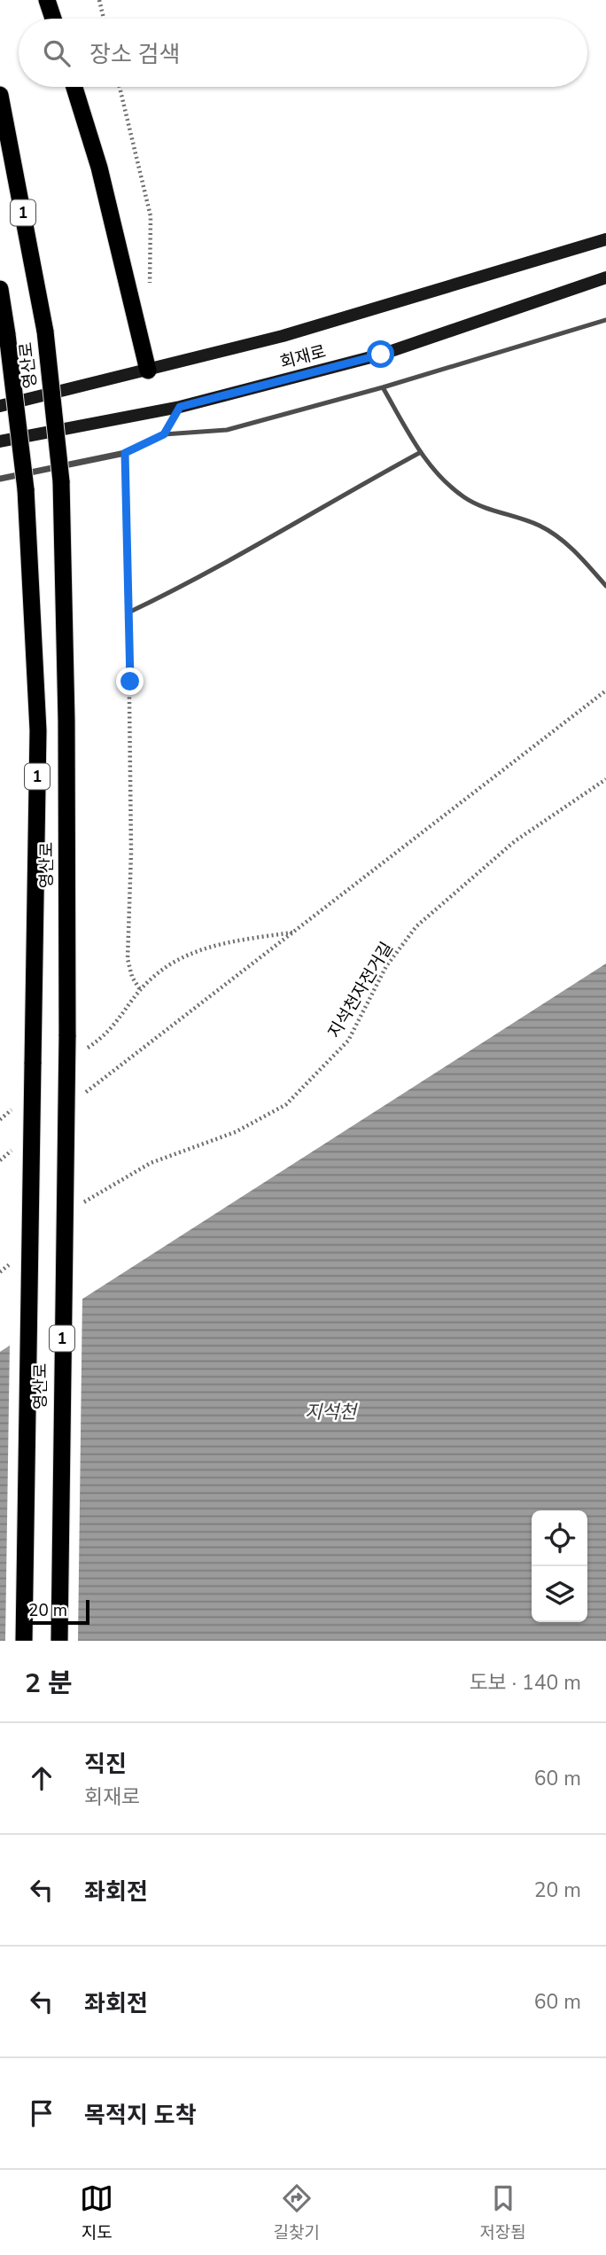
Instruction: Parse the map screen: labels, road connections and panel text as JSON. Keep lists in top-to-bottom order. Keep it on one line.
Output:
{"streets":{"highway":["1","영산로"],"main road":["회재로"],"path":["지석천자전거길"]},"water":["지석천"],"scale_bar":"20 m","page":{"search":"장소 검색","scale":"20 m","heading":["2 분","도보 · 140 m"],"list":[["직진","회재로","60 m"],["좌회전","20 m"],["좌회전","60 m"],"목적지 도착"],"nav":["지도","길찾기","저장됨"]}}
